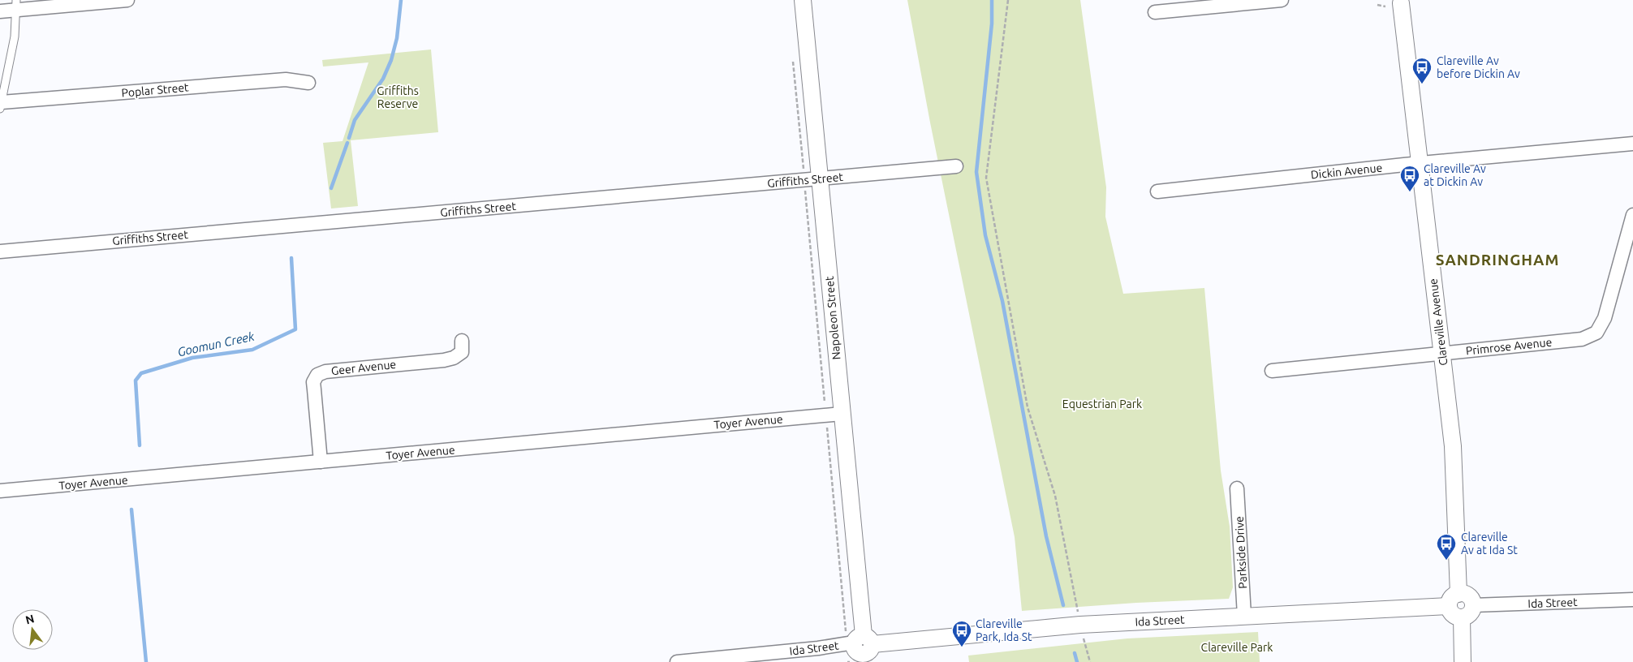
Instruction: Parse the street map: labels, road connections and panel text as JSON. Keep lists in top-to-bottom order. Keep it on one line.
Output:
{"streets":{"street":["Poplar Street","Dickin Avenue","Griffiths Street","Napoleon Street","Clareville Avenue","Primrose Avenue","Geer Avenue","Toyer Avenue","Parkside Drive","Ida Street"]},"crossings":[["Dickin Avenue","Clareville Avenue"],["Griffiths Street","Napoleon Street"],["Napoleon Street","Toyer Avenue"],["Napoleon Street","Ida Street"],["Clareville Avenue","Primrose Avenue"],["Clareville Avenue","Ida Street"],["Geer Avenue","Toyer Avenue"],["Parkside Drive","Ida Street"]],"districts":["SANDRINGHAM"],"water":["Goomun Creek"],"parks":["Griffiths Reserve","Equestrian Park","Clareville Park"],"places":{"bus stop":["Clareville Av before Dickin Av","Clareville Av at Dickin Av","Clareville Av at Ida St","Clareville Park, Ida St"]},"north":"top"}
